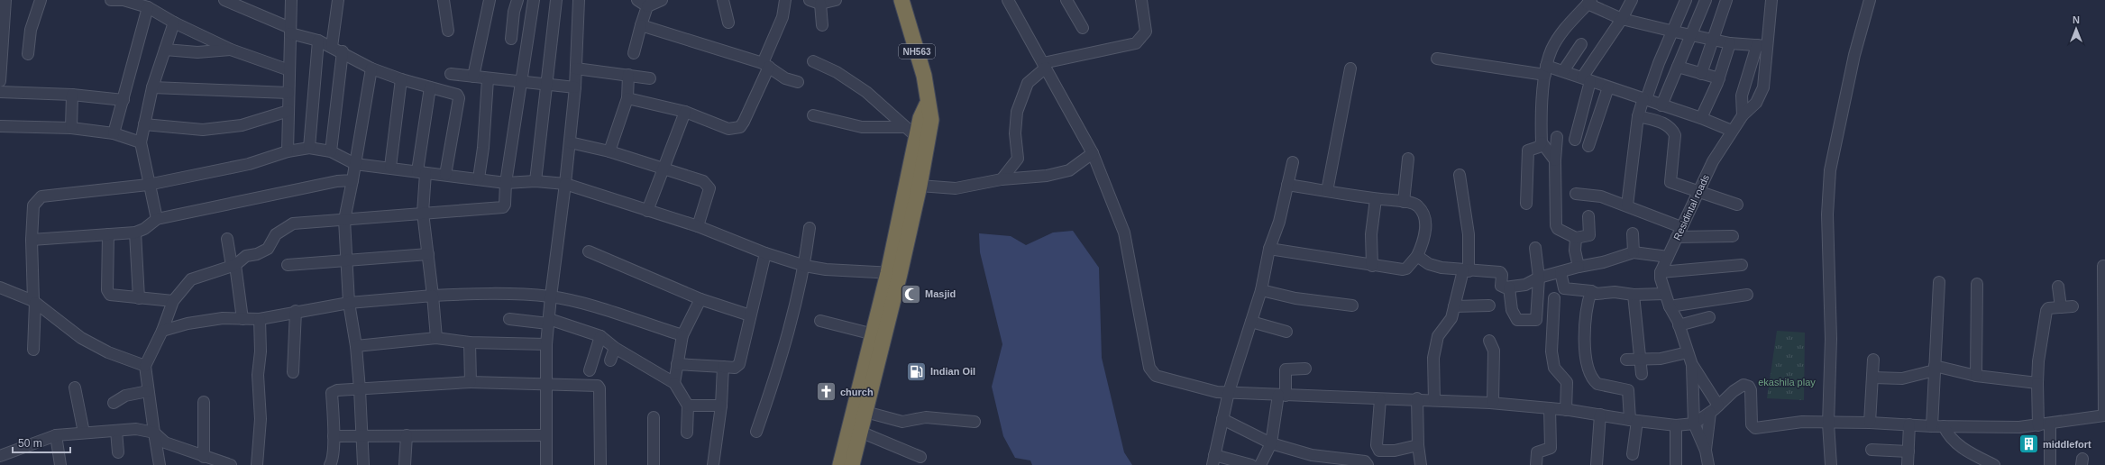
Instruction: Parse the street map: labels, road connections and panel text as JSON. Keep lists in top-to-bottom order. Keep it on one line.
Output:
{"streets":{"highway":["NH563"],"street":["Residintal roads"]},"parks":["ekashila play"],"places":{"mosque":["Masjid"],"fuel station":["Indian Oil"],"church":["church"],"building":["middlefort"]},"scale_bar":"50 m","north":"top"}
